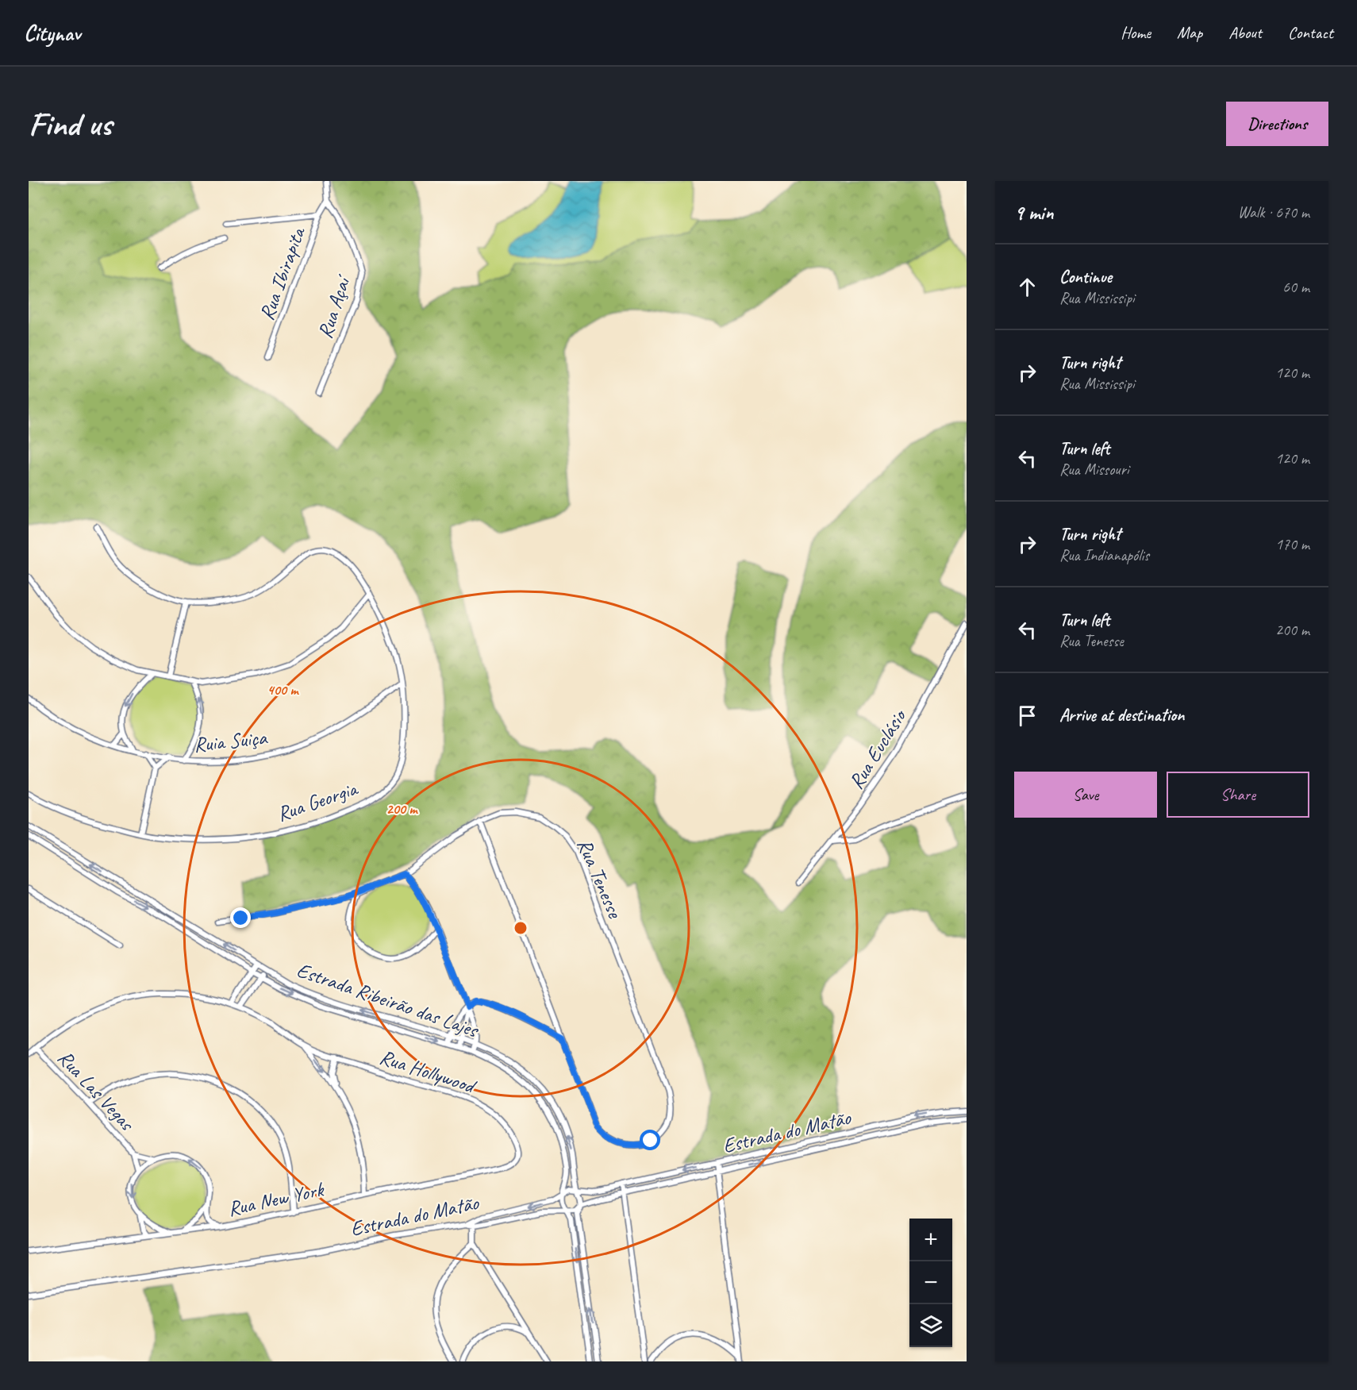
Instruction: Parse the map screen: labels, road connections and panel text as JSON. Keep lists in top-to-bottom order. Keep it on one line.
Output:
{"streets":{"street":["Rua Ibirapita","Rua Açaí","Ruia Suiça","Rua Euclásio","Rua Georgia","Rua Tenesse","Estrada Ribeirão das Lajes","Rua Hollywood","Rua Las Vegas","Estrada do Matão","Rua New York"]},"crossings":[["Rua Ibirapita","Rua Açaí"],["Ruia Suiça","Rua Georgia"],["Estrada Ribeirão das Lajes","Estrada do Matão"],["Rua Hollywood","Rua Las Vegas"],["Rua Hollywood","Rua New York"],["Rua Las Vegas","Rua New York"]],"page":{"header":"Citynav","nav":["Home","Map","About","Contact"],"buttons":["Directions",["Save","Share"]],"title":"Find us","heading":["9 min","Walk · 670 m"],"list":[["Continue","Rua Mississipi","60 m"],["Turn right","Rua Mississipi","120 m"],["Turn left","Rua Missouri","120 m"],["Turn right","Rua Indianapólis","170 m"],["Turn left","Rua Tenesse","200 m"],"Arrive at destination"],"map_buttons":["+","−"]},"rings":["400 m","200 m"]}
